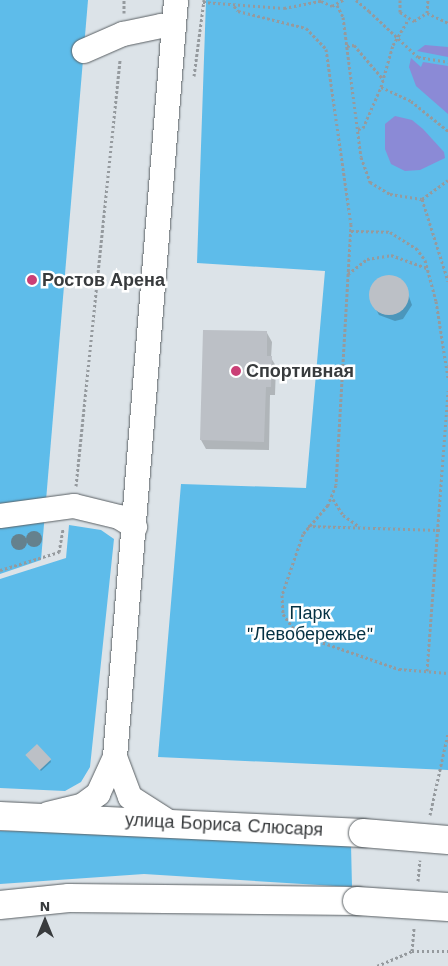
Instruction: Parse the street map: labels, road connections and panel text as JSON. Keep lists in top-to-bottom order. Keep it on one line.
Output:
{"streets":{"main road":["улица Бориса Слюсаря"]},"parks":["Парк \"Левобережье\""],"places":["Ростов Арена","Спортивная"],"north":"top"}
